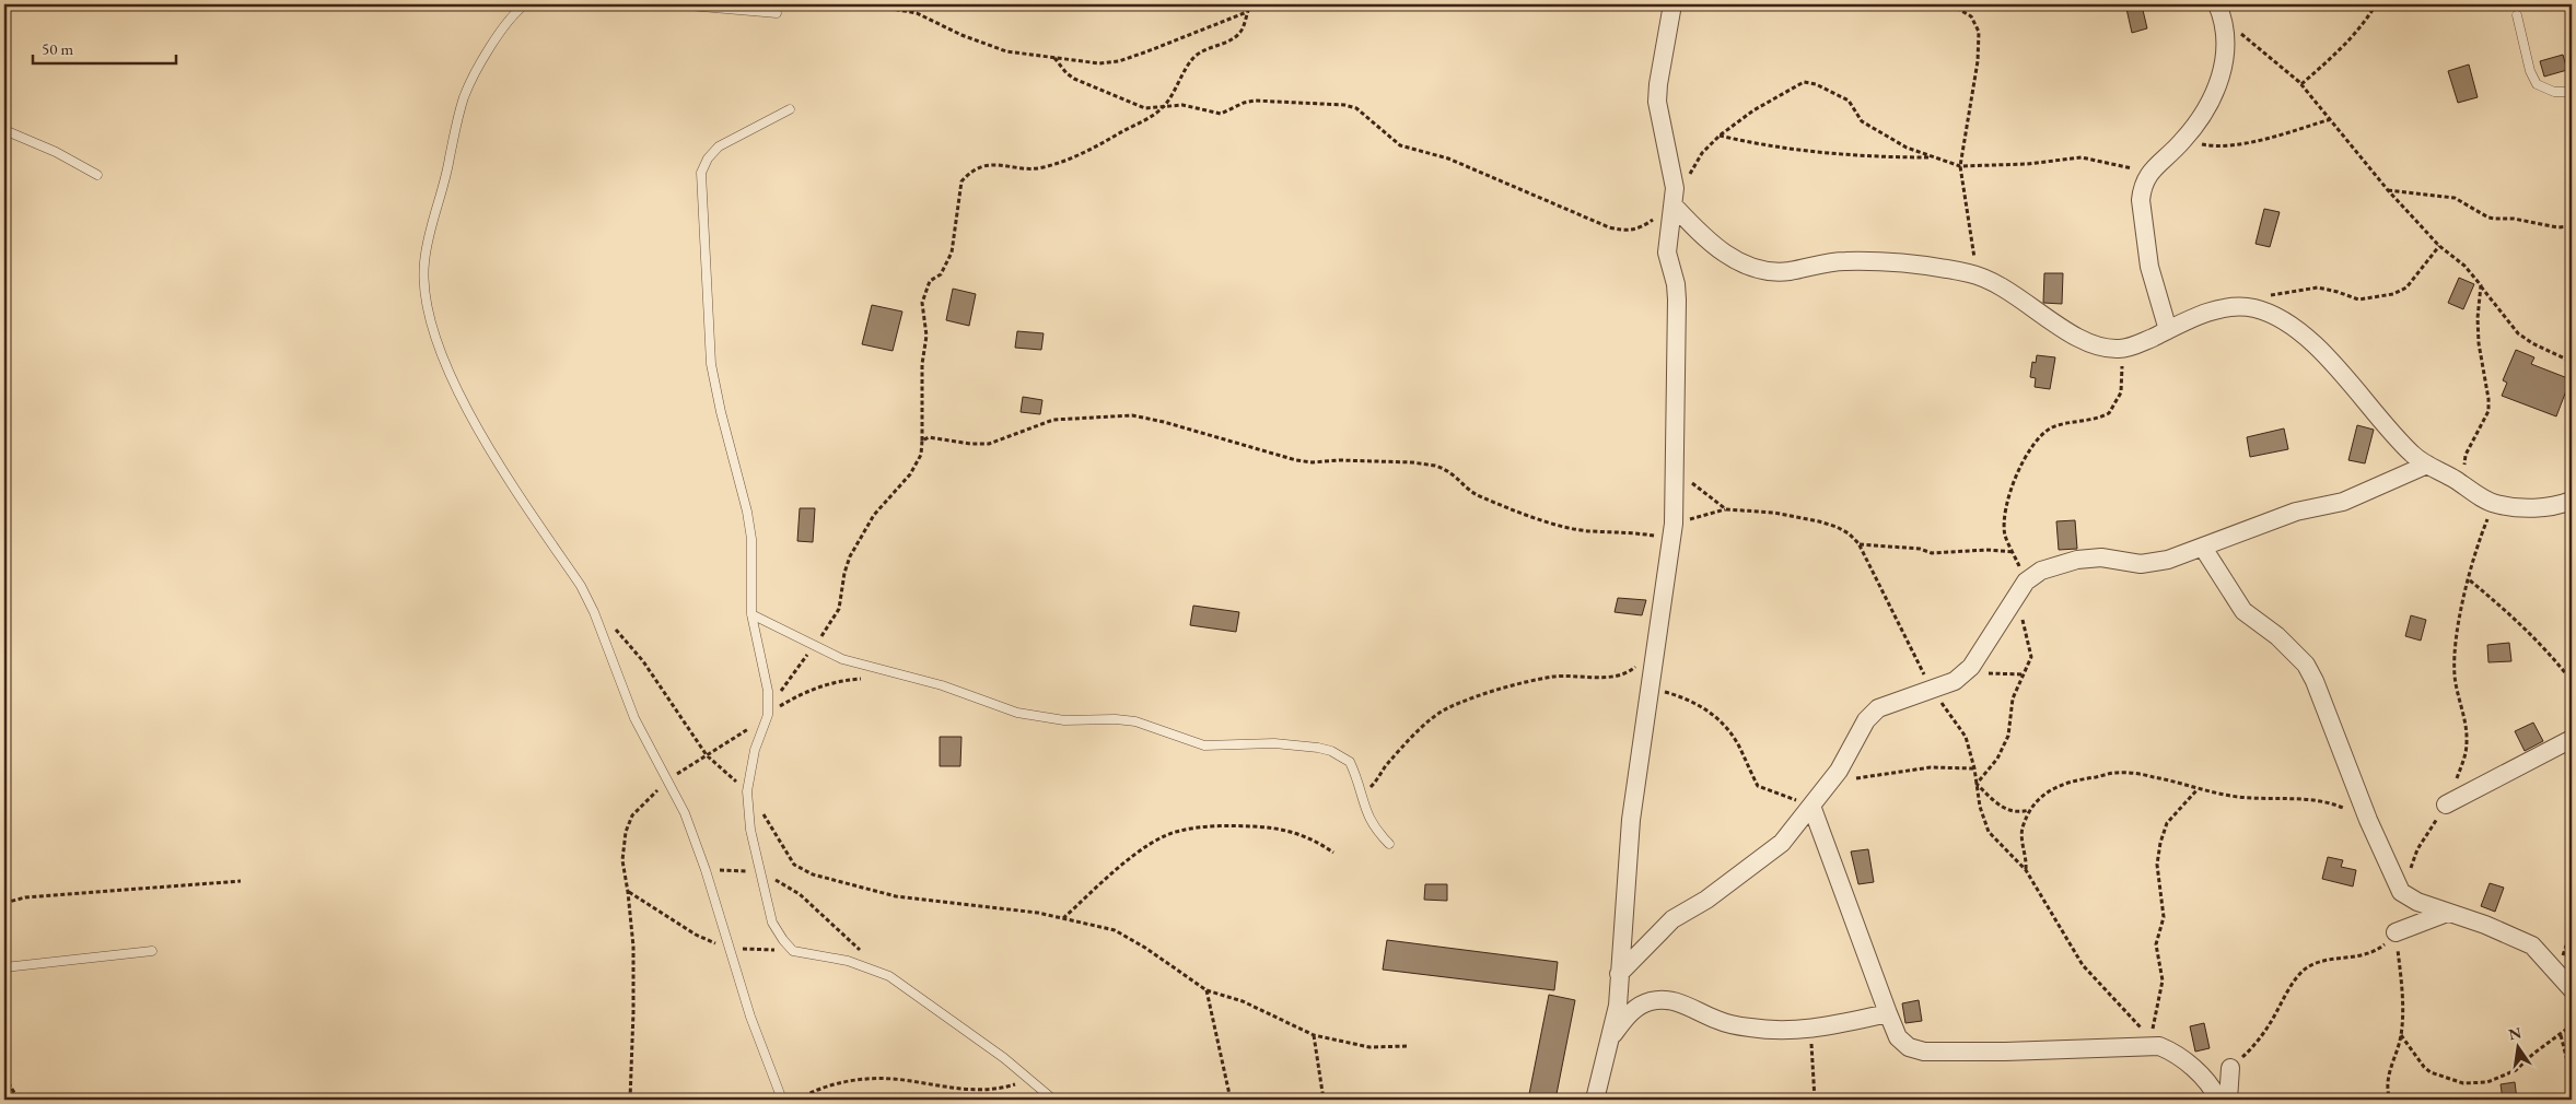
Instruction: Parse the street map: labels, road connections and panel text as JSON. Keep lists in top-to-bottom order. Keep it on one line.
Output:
{"scale_bar":"50 m","north":"top"}
